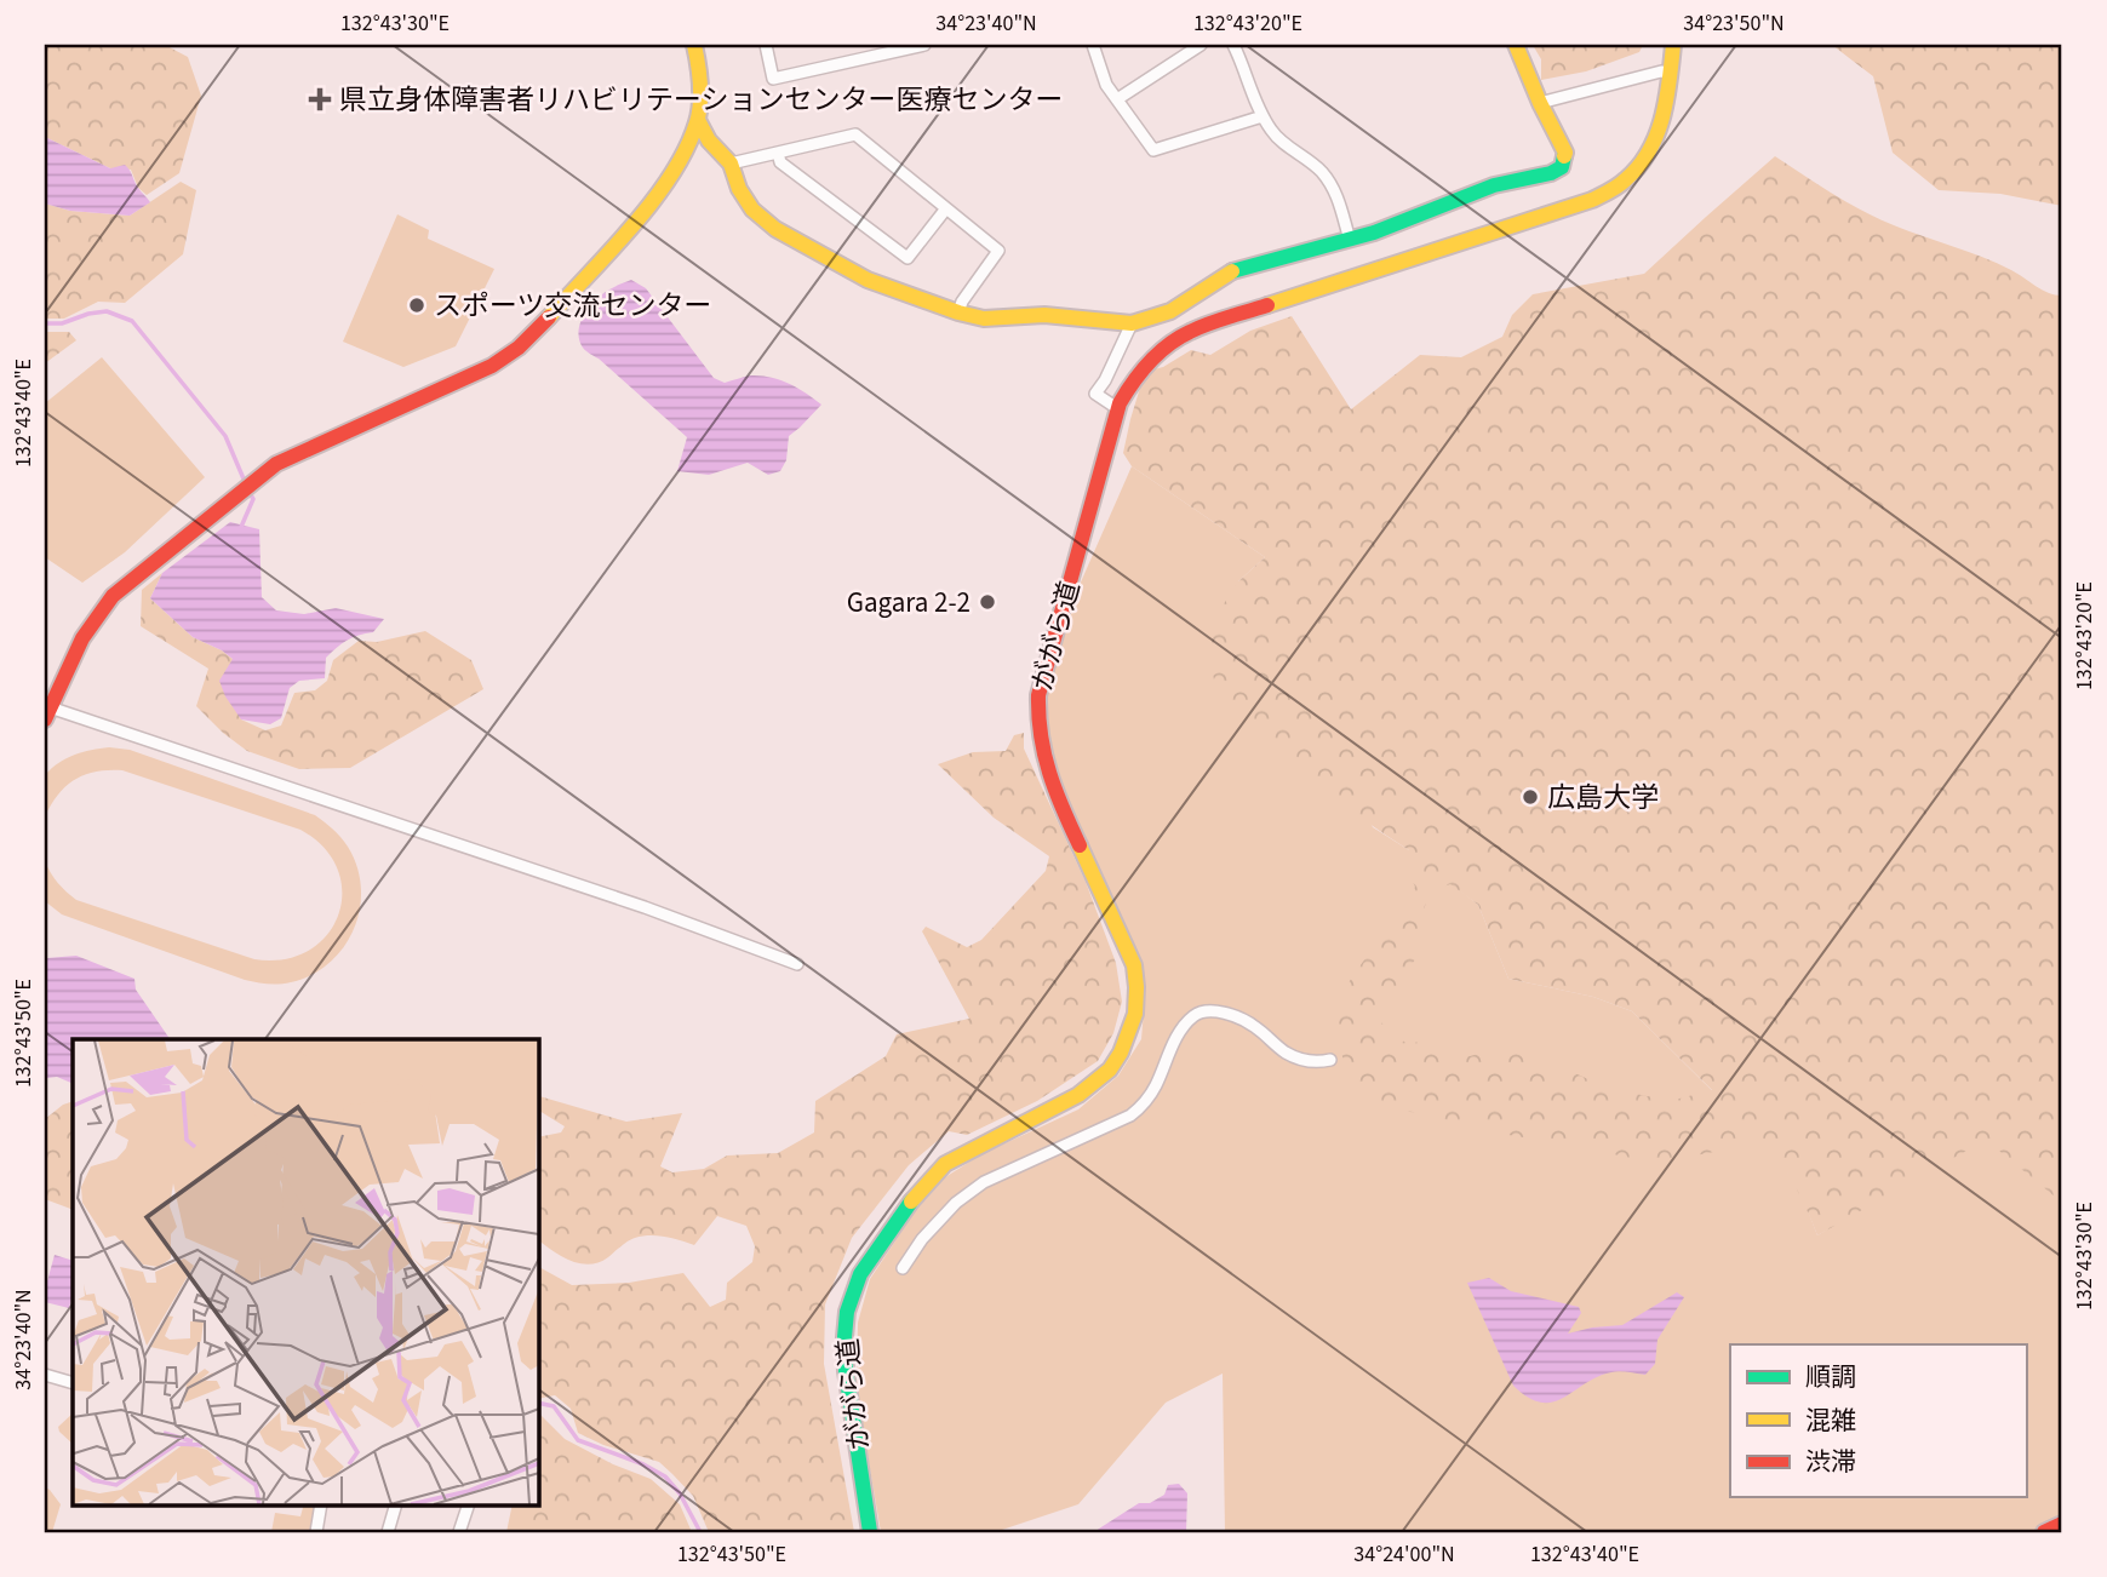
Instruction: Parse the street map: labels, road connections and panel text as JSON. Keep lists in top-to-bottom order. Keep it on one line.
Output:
{"streets":{"street":["ががら道"]},"places":{"health":["県立身体障害者リハビリテーションセンター医療センター"],"other":["スポーツ交流センター","Gagara 2-2","広島大学"]},"legend":["順調","混雑","渋滞"],"coordinates":["132°43'30\"E","34°23'40\"N","132°43'20\"E","34°23'50\"N","132°43'40\"E","132°43'50\"E","34°24'00\"N"]}
